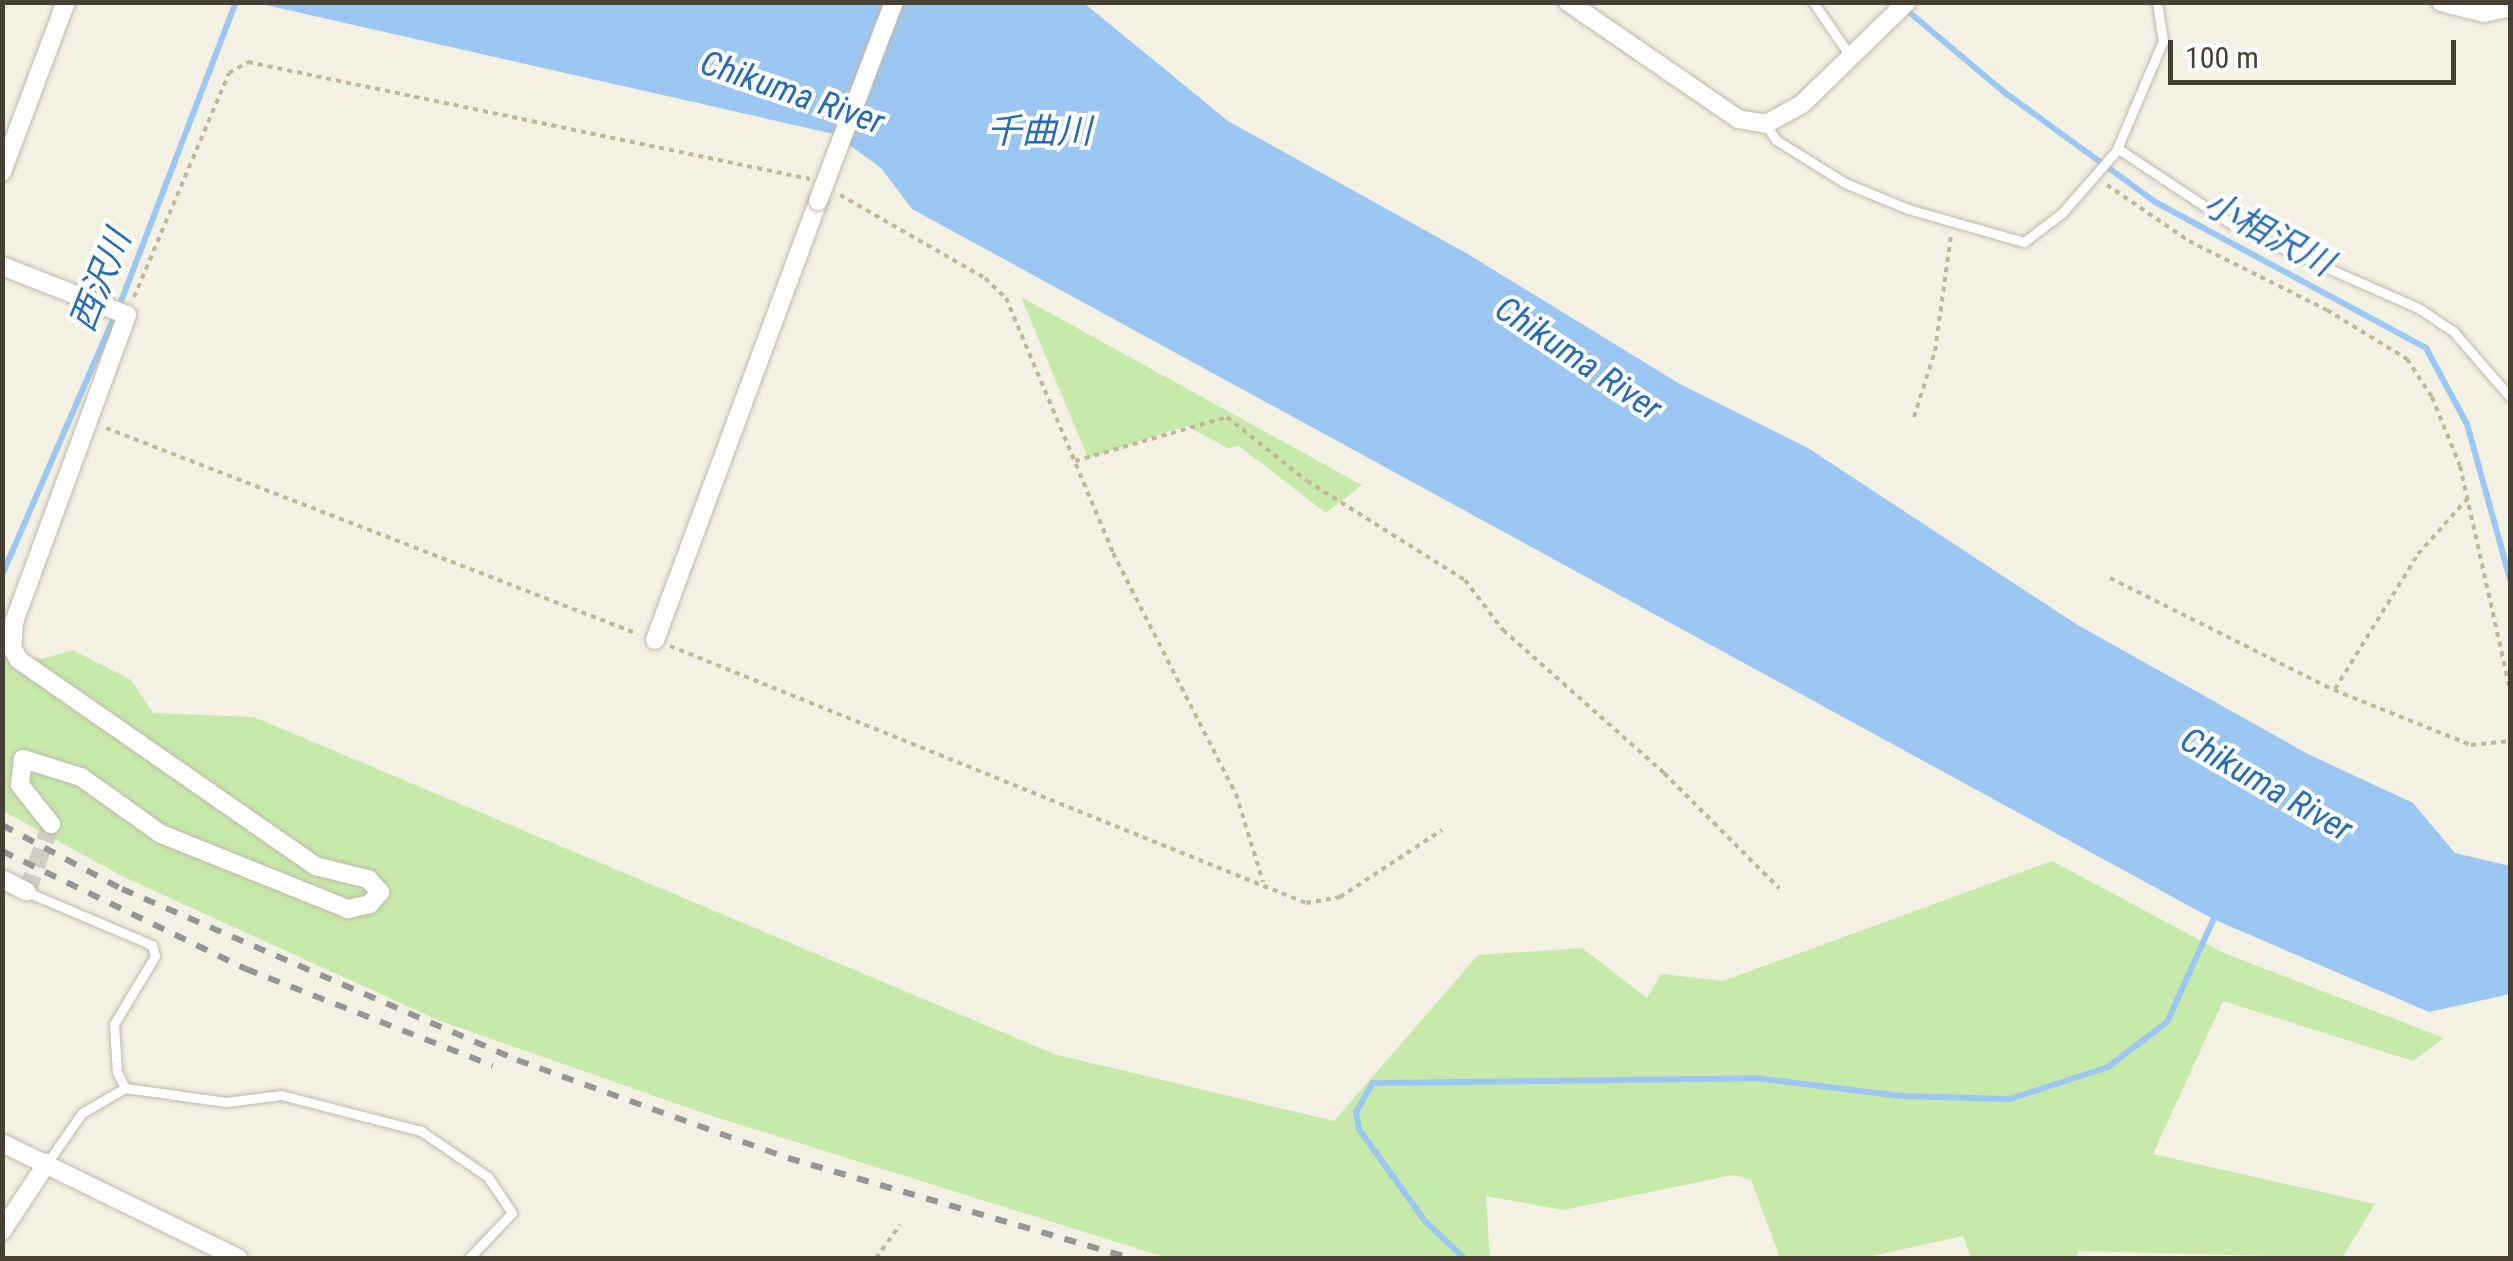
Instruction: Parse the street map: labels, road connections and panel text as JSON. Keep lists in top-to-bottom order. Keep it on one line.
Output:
{"water":["Chikuma River","千曲川","小相沢川","西沢川"],"scale_bar":"100 m"}
